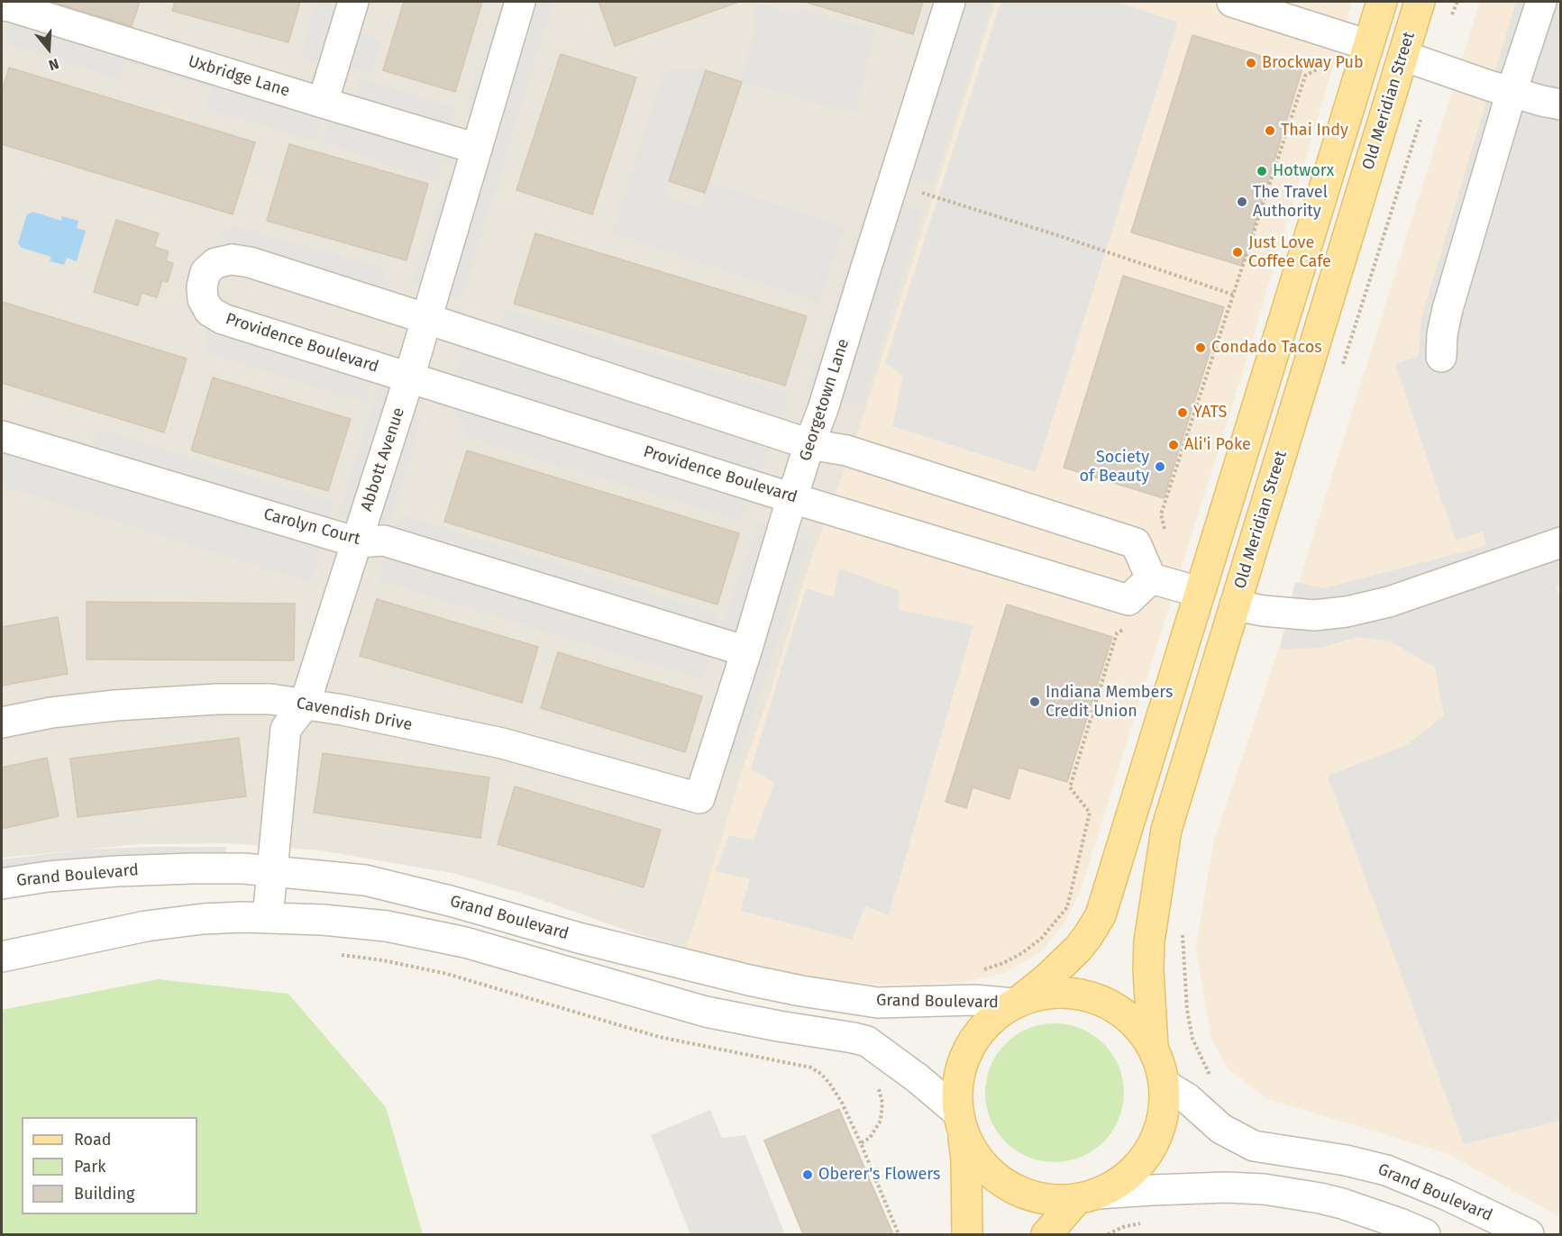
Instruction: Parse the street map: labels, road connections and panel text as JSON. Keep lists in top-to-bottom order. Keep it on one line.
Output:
{"streets":{"main road":["Old Meridian Street"],"street":["Uxbridge Lane","Providence Boulevard","Georgetown Lane","Abbott Avenue","Carolyn Court","Cavendish Drive","Grand Boulevard"]},"crossings":[["Uxbridge Lane","Abbott Avenue"],["Providence Boulevard","Georgetown Lane"],["Providence Boulevard","Abbott Avenue"],["Georgetown Lane","Carolyn Court"],["Georgetown Lane","Cavendish Drive"],["Abbott Avenue","Carolyn Court"],["Abbott Avenue","Cavendish Drive"],["Abbott Avenue","Grand Boulevard"]],"places":["Brockway Pub","Thai Indy","Hotworx","The Travel Authority","Just Love Coffee Cafe","Condado Tacos","YATS","Ali'i Poke","Society of Beauty","Indiana Members Credit Union","Oberer's Flowers"],"legend":["Road","Park","Building"],"north":"bottom"}
